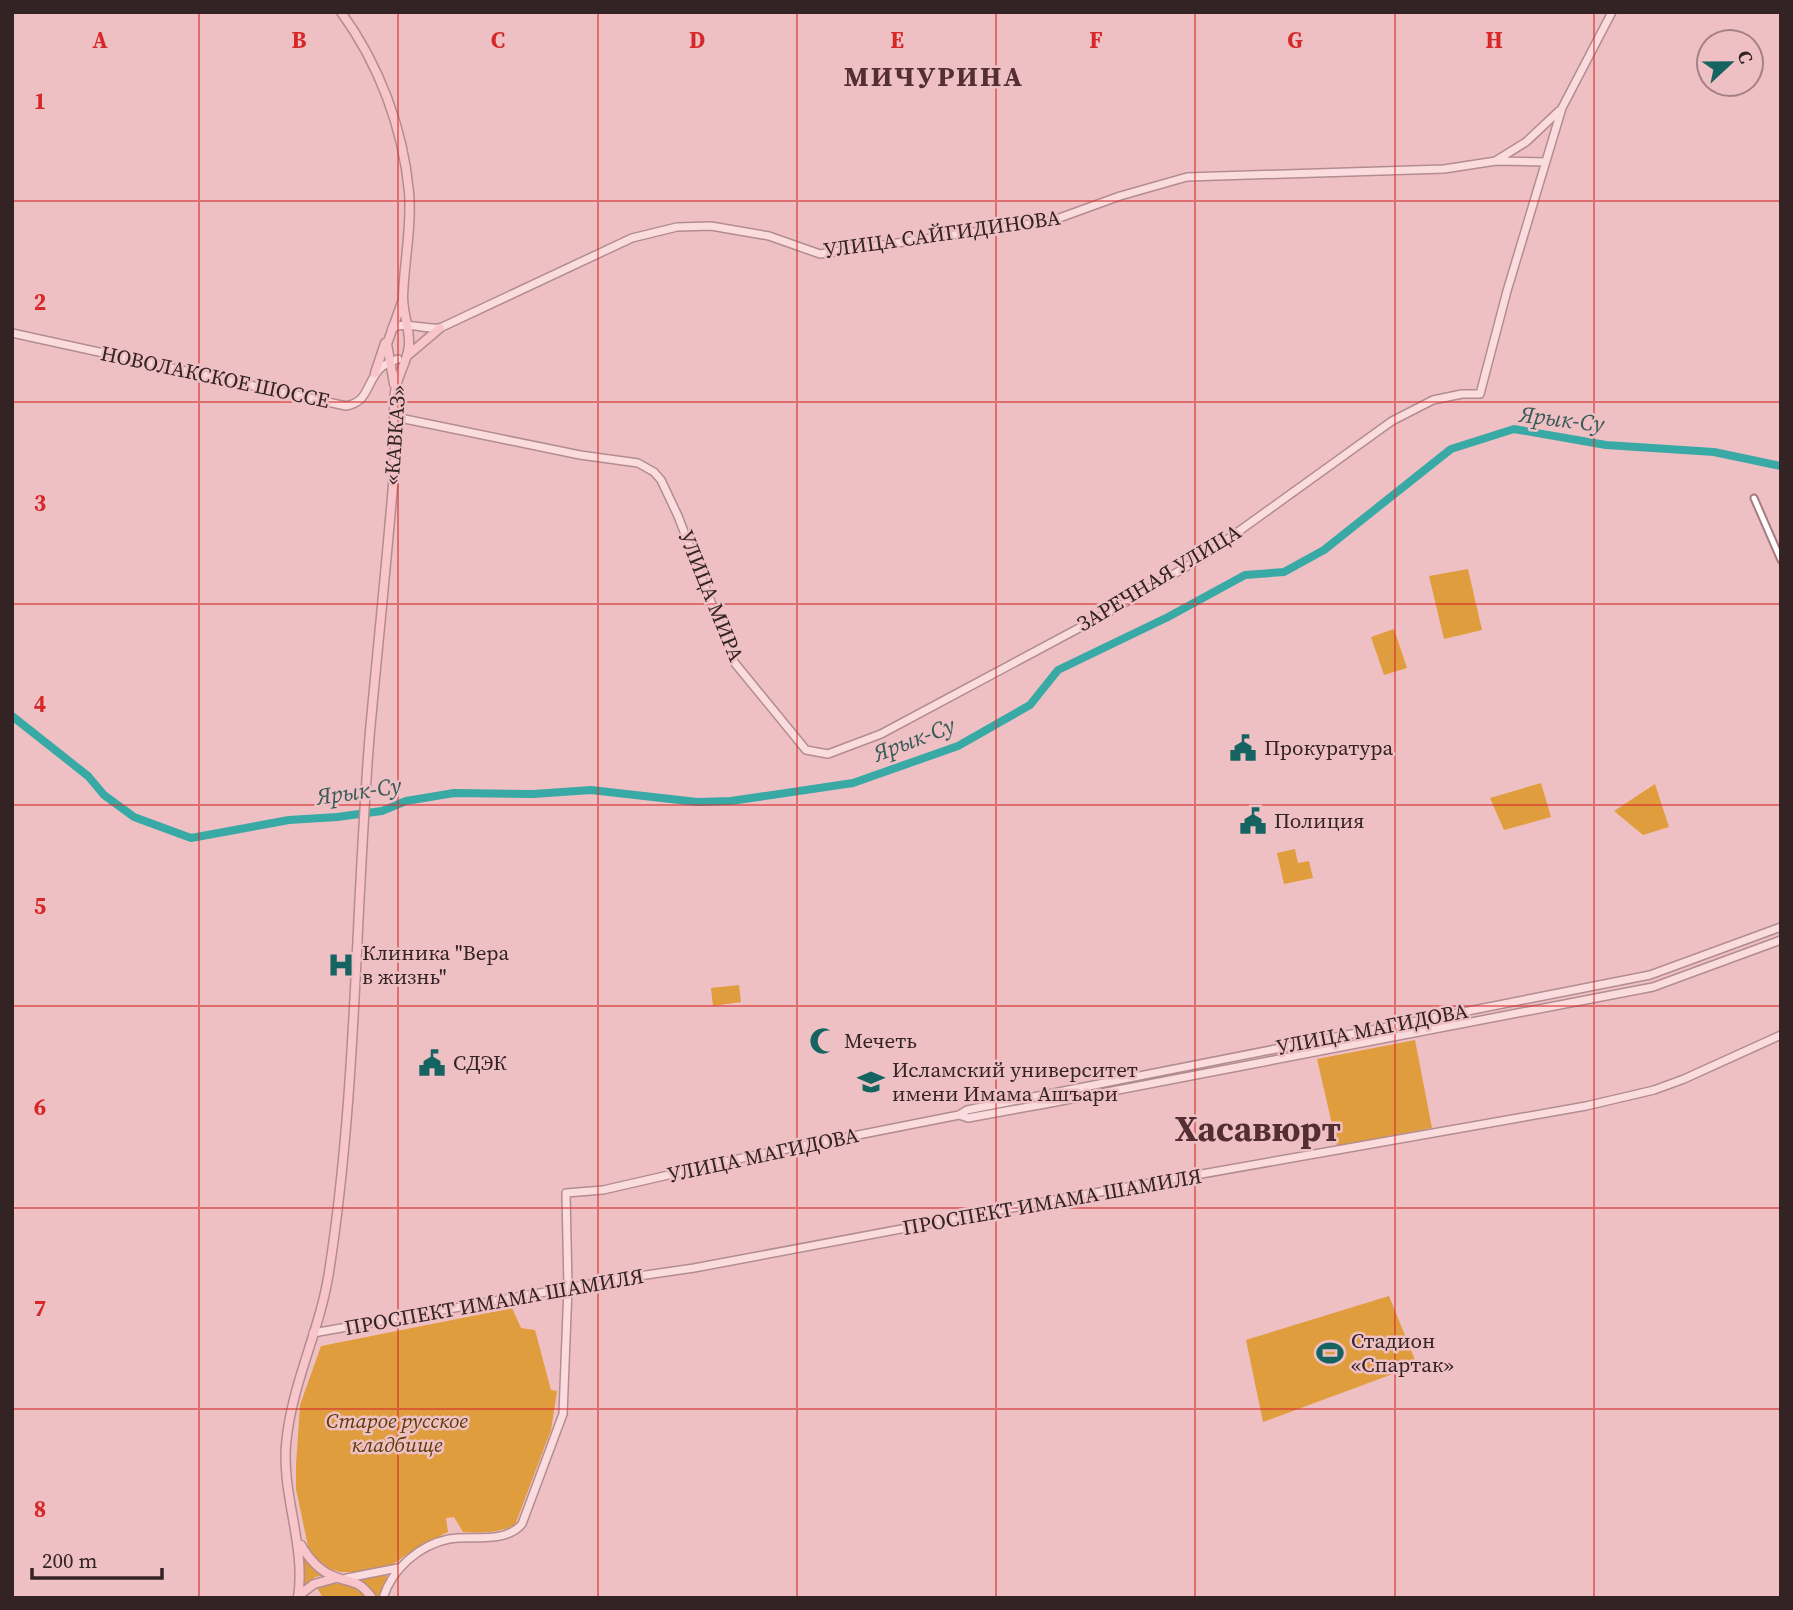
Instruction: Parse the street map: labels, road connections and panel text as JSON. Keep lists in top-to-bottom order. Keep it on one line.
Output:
{"streets":{"highway":["«КАВКАЗ»"],"main road":["УЛИЦА САЙГИДИНОВА","НОВОЛАКСКОЕ ШОССЕ","ЗАРЕЧНАЯ УЛИЦА","УЛИЦА МИРА","УЛИЦА МАГИДОВА","ПРОСПЕКТ ИМАМА ШАМИЛЯ"]},"crossings":[["УЛИЦА САЙГИДИНОВА","ЗАРЕЧНАЯ УЛИЦА"],["НОВОЛАКСКОЕ ШОССЕ","«КАВКАЗ»"],["«КАВКАЗ»","УЛИЦА МИРА"],["«КАВКАЗ»","ПРОСПЕКТ ИМАМА ШАМИЛЯ"],["ЗАРЕЧНАЯ УЛИЦА","УЛИЦА МИРА"],["УЛИЦА МАГИДОВА","ПРОСПЕКТ ИМАМА ШАМИЛЯ"]],"districts":["МИЧУРИНА","Хасавюрт"],"water":["Ярык-Су"],"parks":["Старое русское кладбище"],"places":{"public building":["Прокуратура","Полиция","СДЭК"],"hospital":["Клиника \"Вера в жизнь\""],"mosque":["Мечеть"],"school or university":["Исламский университет имени Имама Ашъари"],"sports":["Стадион «Спартак»"]},"scale_bar":"200 m","north":"right","grid":{"columns":["A","B","C","D","E","F","G","H"],"rows":["1","2","3","4","5","6","7","8"]}}
